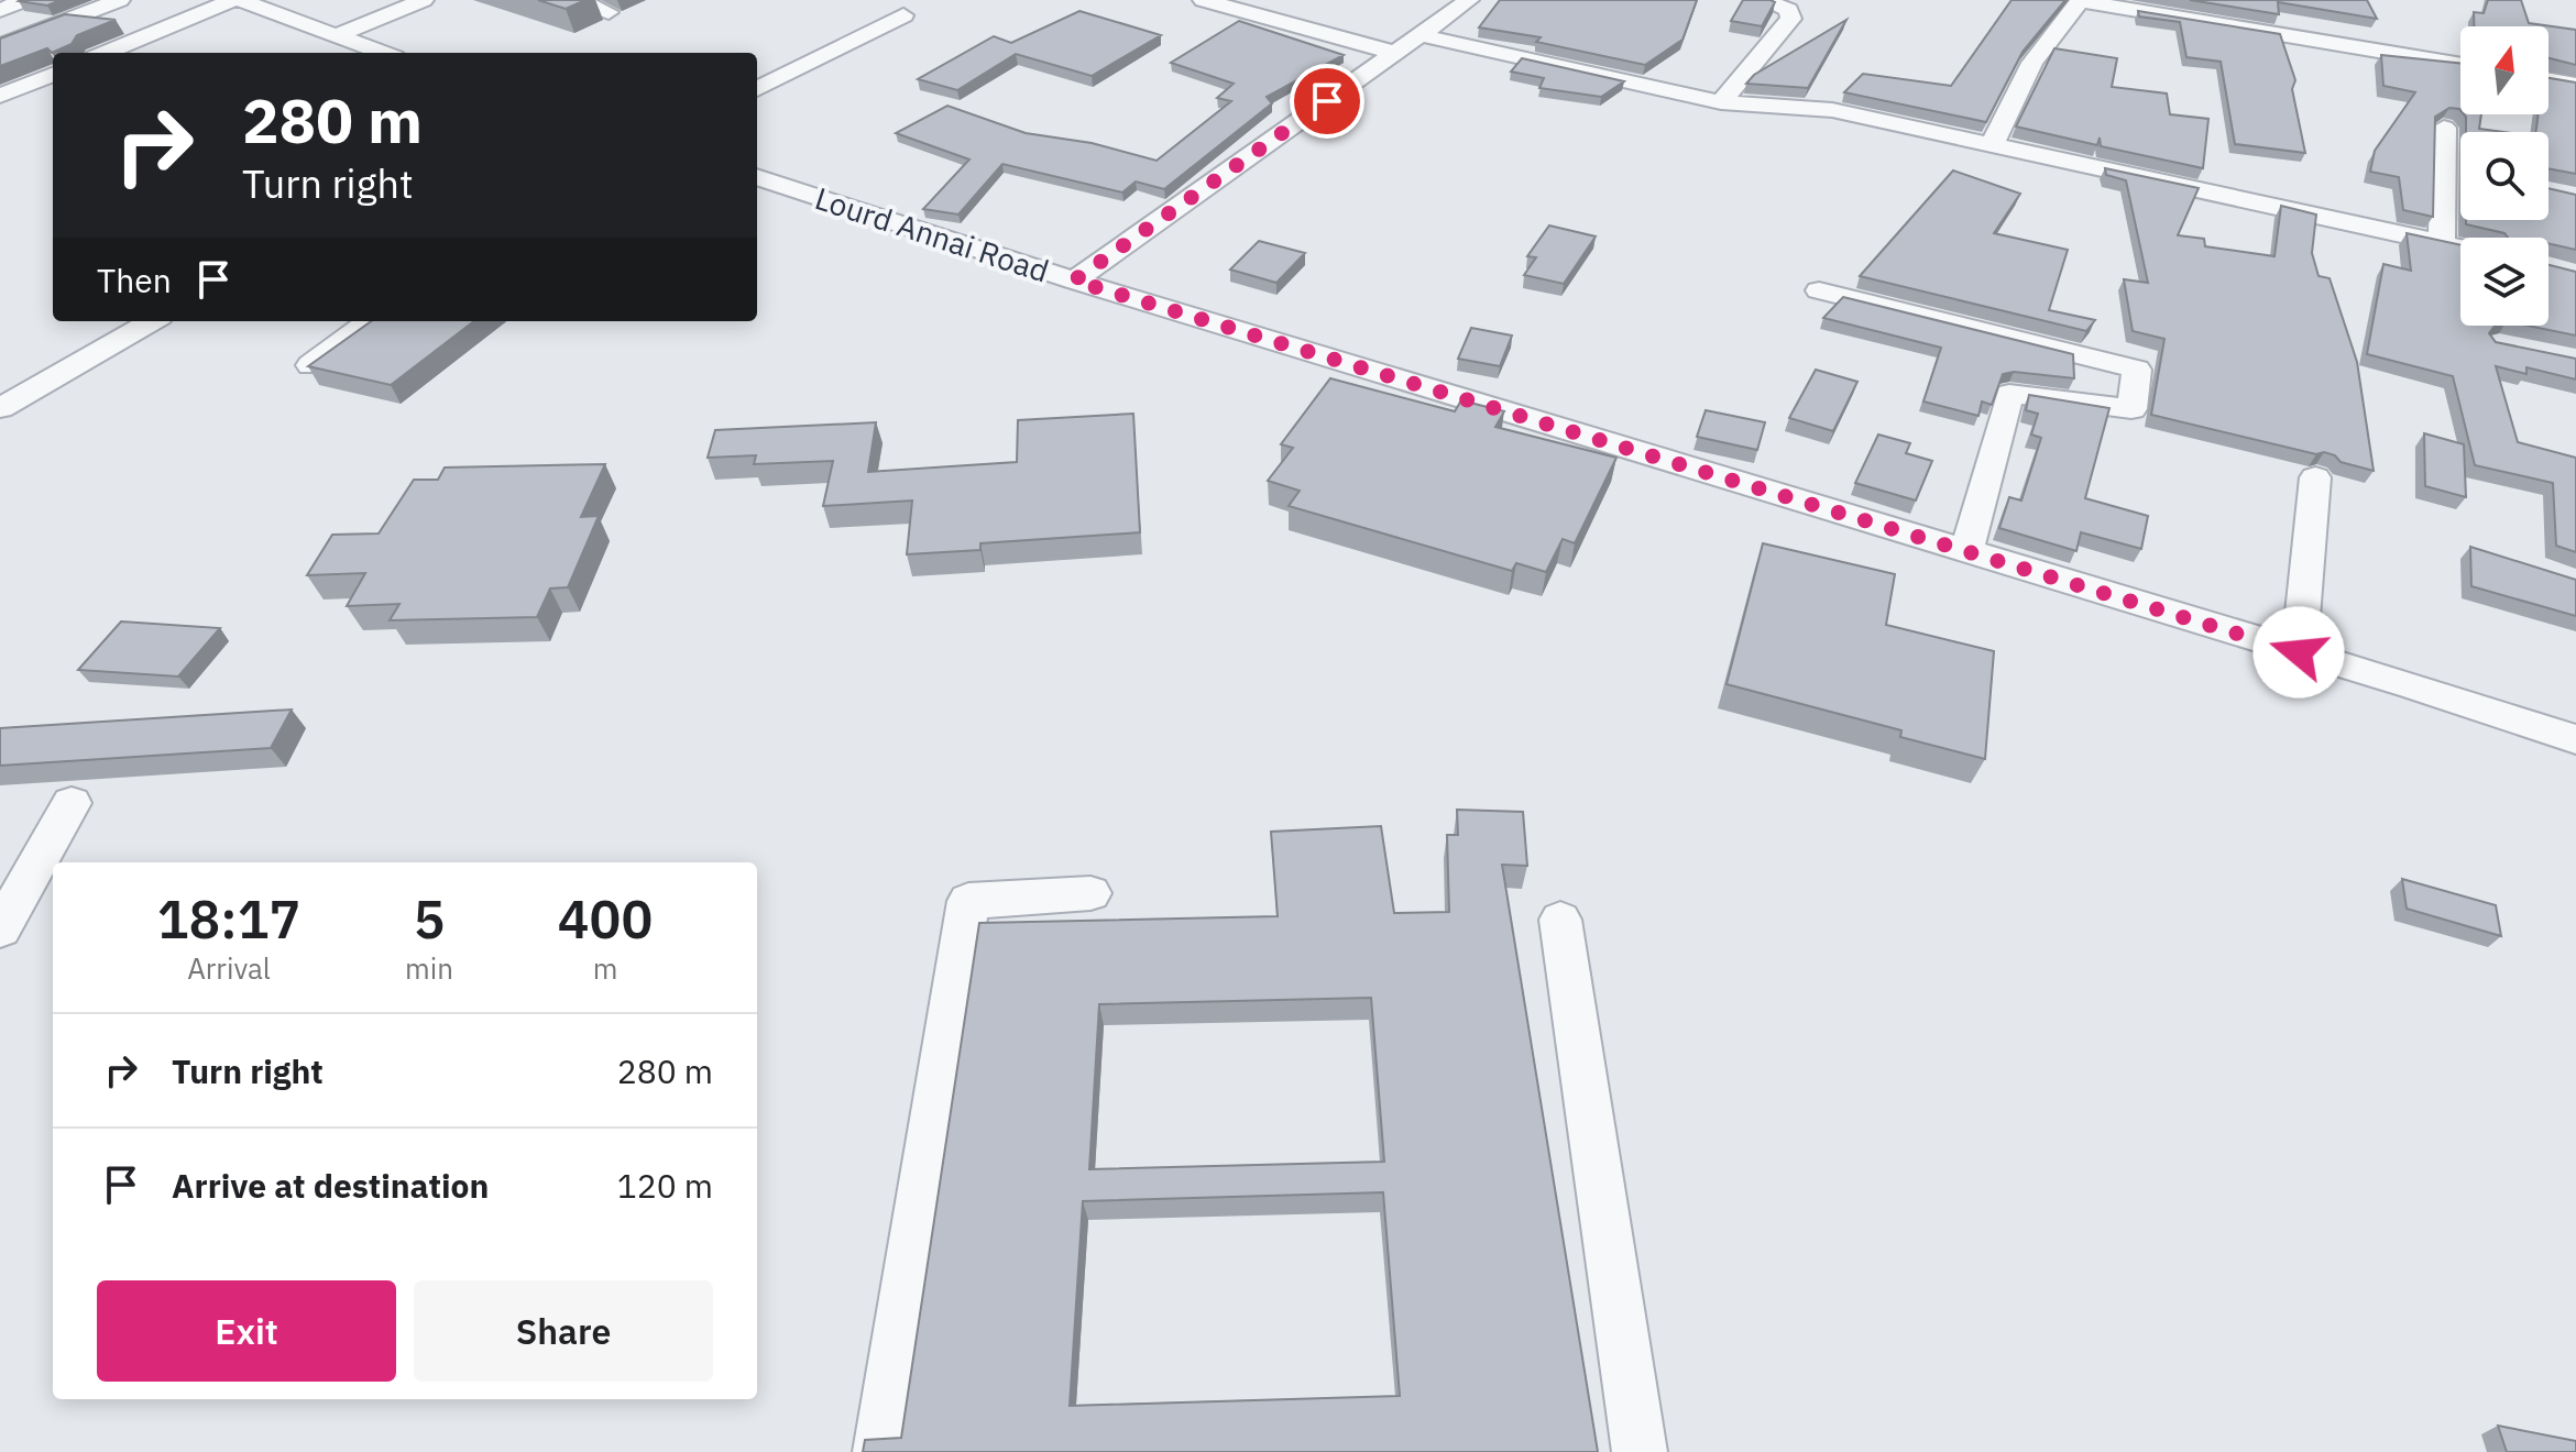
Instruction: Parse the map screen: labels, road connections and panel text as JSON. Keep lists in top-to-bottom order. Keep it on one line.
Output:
{"streets":{"street":["Lourd Annai Road"]},"north":"top","page":{"turn":["280 m","Turn right"],"then":"Then","eta":["18:17","Arrival","5","min","400","m"],"list":[{"name":"Turn right","value":"280 m"},{"name":"Arrive at destination","value":"120 m"}],"buttons":["Exit","Share"]}}
